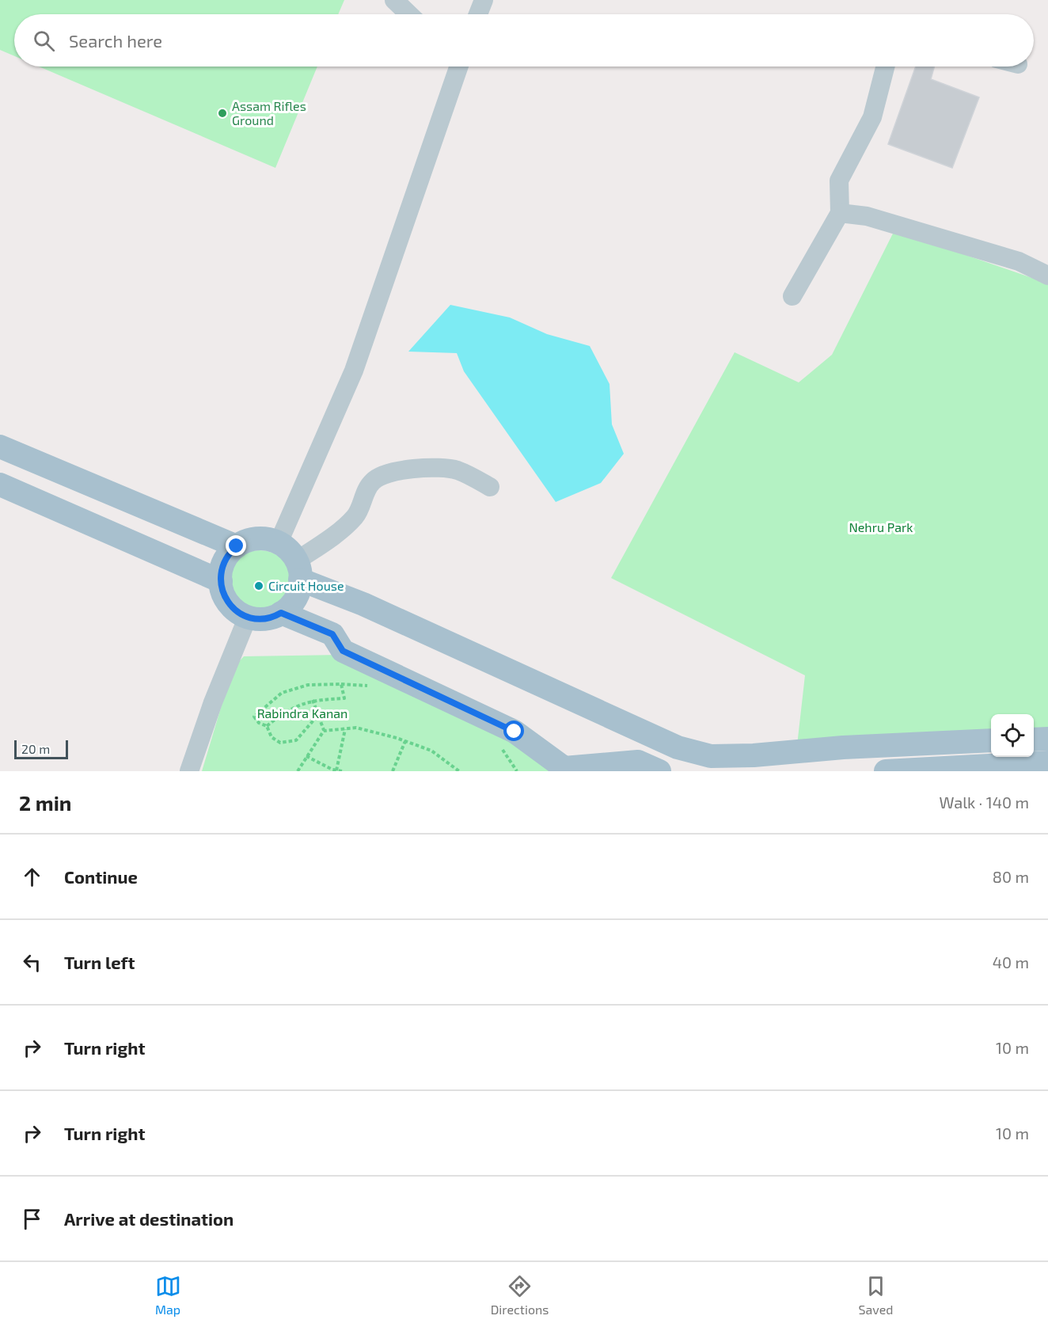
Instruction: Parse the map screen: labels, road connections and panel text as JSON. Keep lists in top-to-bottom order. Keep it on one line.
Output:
{"parks":["Nehru Park","Rabindra Kanan"],"places":["Assam Rifles Ground","Circuit House"],"scale_bar":"20 m","page":{"search":"Search here","scale":"20 m","heading":["2 min","Walk · 140 m"],"list":[["Continue","80 m"],["Turn left","40 m"],["Turn right","10 m"],["Turn right","10 m"],"Arrive at destination"],"nav":["Map","Directions","Saved"]}}
